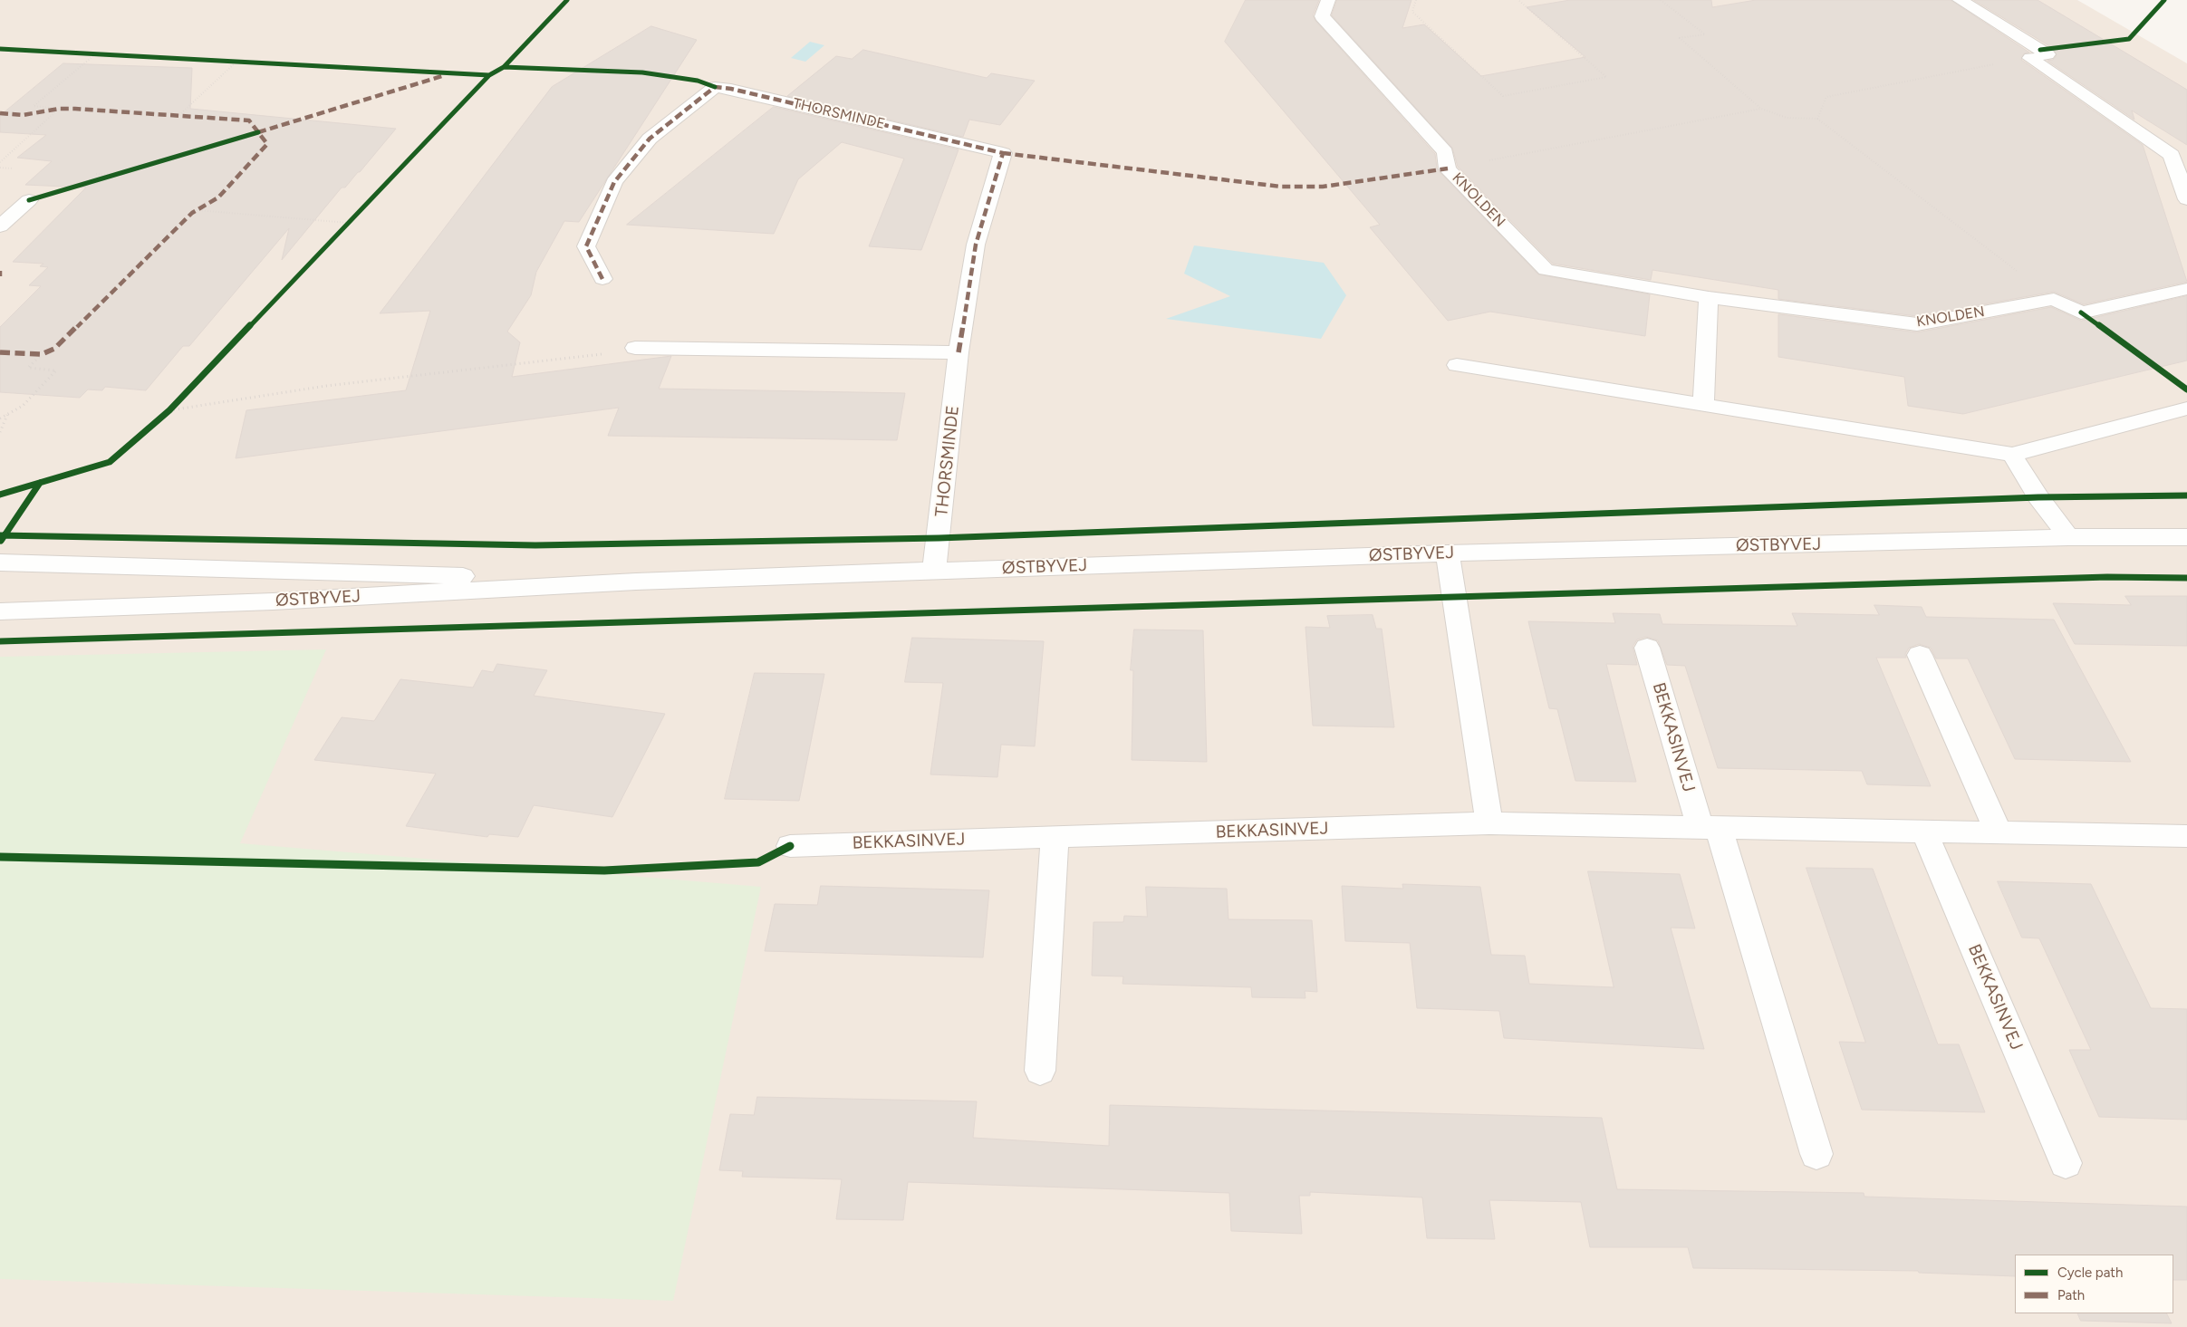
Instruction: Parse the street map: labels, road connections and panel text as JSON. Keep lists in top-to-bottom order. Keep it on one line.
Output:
{"streets":{"street":["THORSMINDE","KNOLDEN","ØSTBYVEJ","BEKKASINVEJ"]},"crossings":[["THORSMINDE","ØSTBYVEJ"]],"legend":["Cycle path","Path"]}
